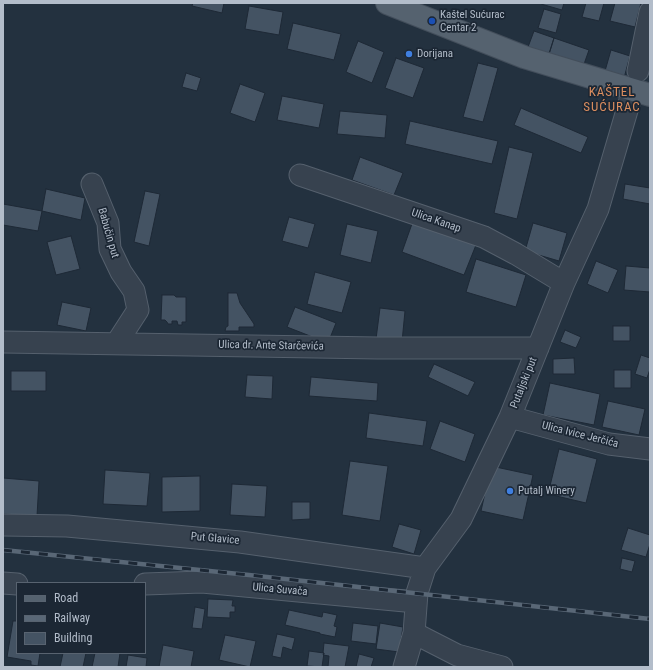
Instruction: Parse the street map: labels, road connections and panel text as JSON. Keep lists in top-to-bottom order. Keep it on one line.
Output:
{"streets":{"street":["Ulica Kanap","Babučin put","Ulica dr. Ante Starčevića","Putaljski put","Ulica Ivice Jerčića","Put Glavice","Ulica Suvača"]},"crossings":[["Ulica Kanap","Putaljski put"],["Babučin put","Ulica dr. Ante Starčevića"],["Ulica dr. Ante Starčevića","Putaljski put"],["Putaljski put","Ulica Ivice Jerčića"],["Putaljski put","Put Glavice"],["Putaljski put","Ulica Suvača"]],"districts":["KAŠTEL SUĆURAC"],"places":["Kaštel Sućurac Centar 2","Dorijana","Putalj Winery"],"legend":["Road","Railway","Building"]}
